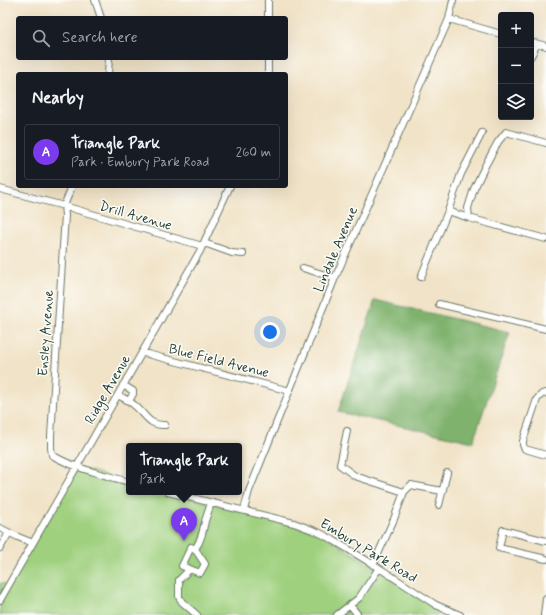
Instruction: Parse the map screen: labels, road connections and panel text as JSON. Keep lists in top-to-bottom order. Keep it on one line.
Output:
{"streets":{"street":["Drill Avenue","Lindale Avenue","Ensley Avenue","Blue Field Avenue","Ridge Avenue","Embury Park Road"]},"crossings":[["Drill Avenue","Ensley Avenue"],["Drill Avenue","Ridge Avenue"],["Lindale Avenue","Blue Field Avenue"],["Lindale Avenue","Embury Park Road"],["Ensley Avenue","Ridge Avenue"],["Blue Field Avenue","Ridge Avenue"]],"page":{"map_buttons":["+","−"],"search":"Search here","heading":"Nearby","list":[{"mark":"A","name":"Triangle Park","note":"Park · Embury Park Road","value":"260 m"}],"popup":["Triangle Park","Park"],"pins":"A"}}
